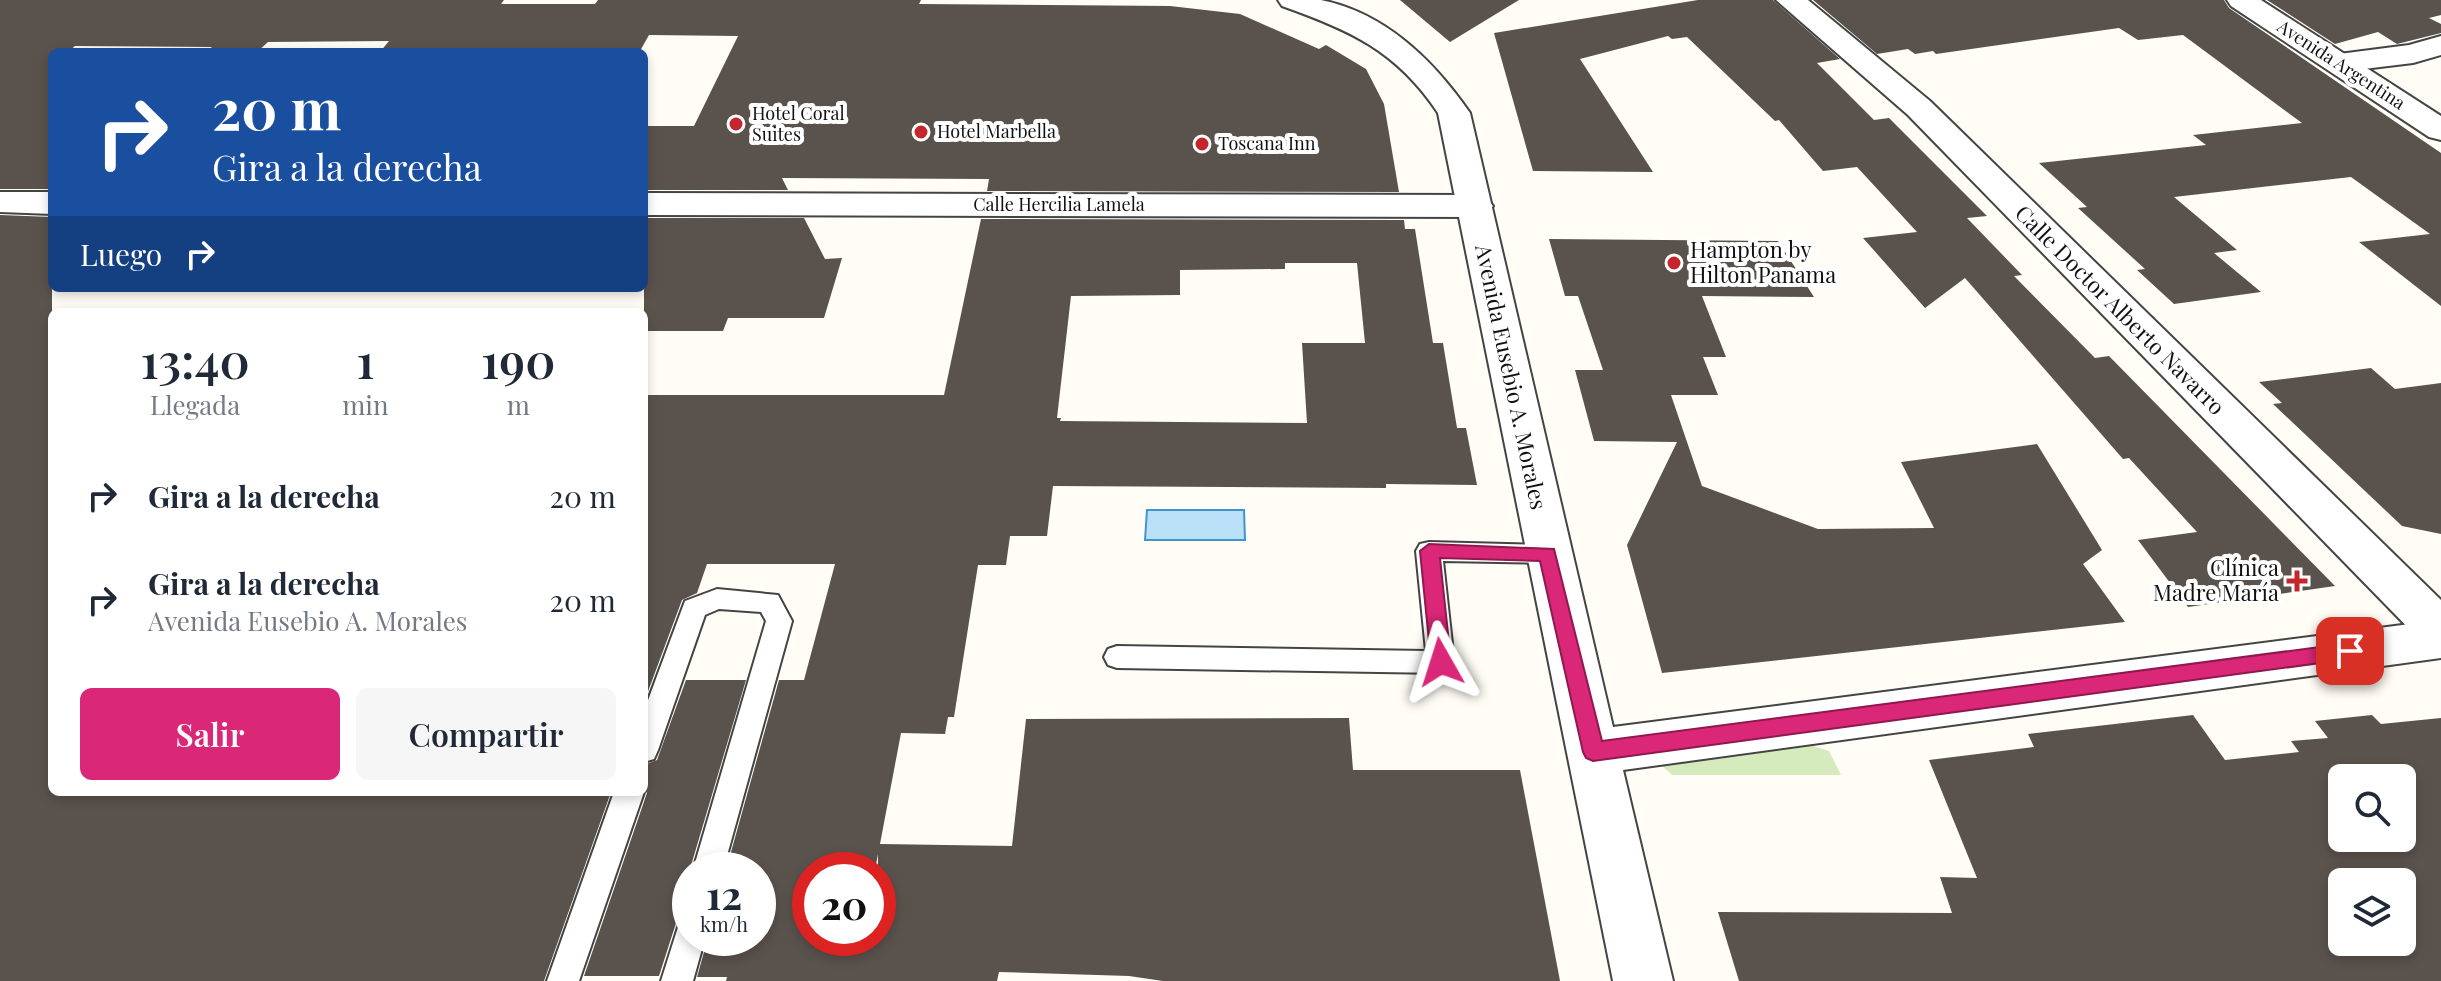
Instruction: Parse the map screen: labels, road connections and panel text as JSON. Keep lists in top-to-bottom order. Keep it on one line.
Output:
{"streets":{"street":["Avenida Argentina","Calle Hercilia Lamela","Calle Doctor Alberto Navarro","Avenida Eusebio A. Morales"]},"crossings":[["Calle Hercilia Lamela","Avenida Eusebio A. Morales"]],"places":{"other":["Hotel Coral Suites","Hotel Marbella","Toscana Inn","Hampton by Hilton Panama"],"health":["Clínica Madre María"]},"page":{"turn":["20 m","Gira a la derecha"],"then":"Luego","eta":["13:40","Llegada","1","min","190","m"],"list":[{"name":"Gira a la derecha","value":"20 m"},{"name":"Gira a la derecha","note":"Avenida Eusebio A. Morales","value":"20 m"}],"buttons":["Salir","Compartir"],"speed":"12 km/h","limit":"20"}}
